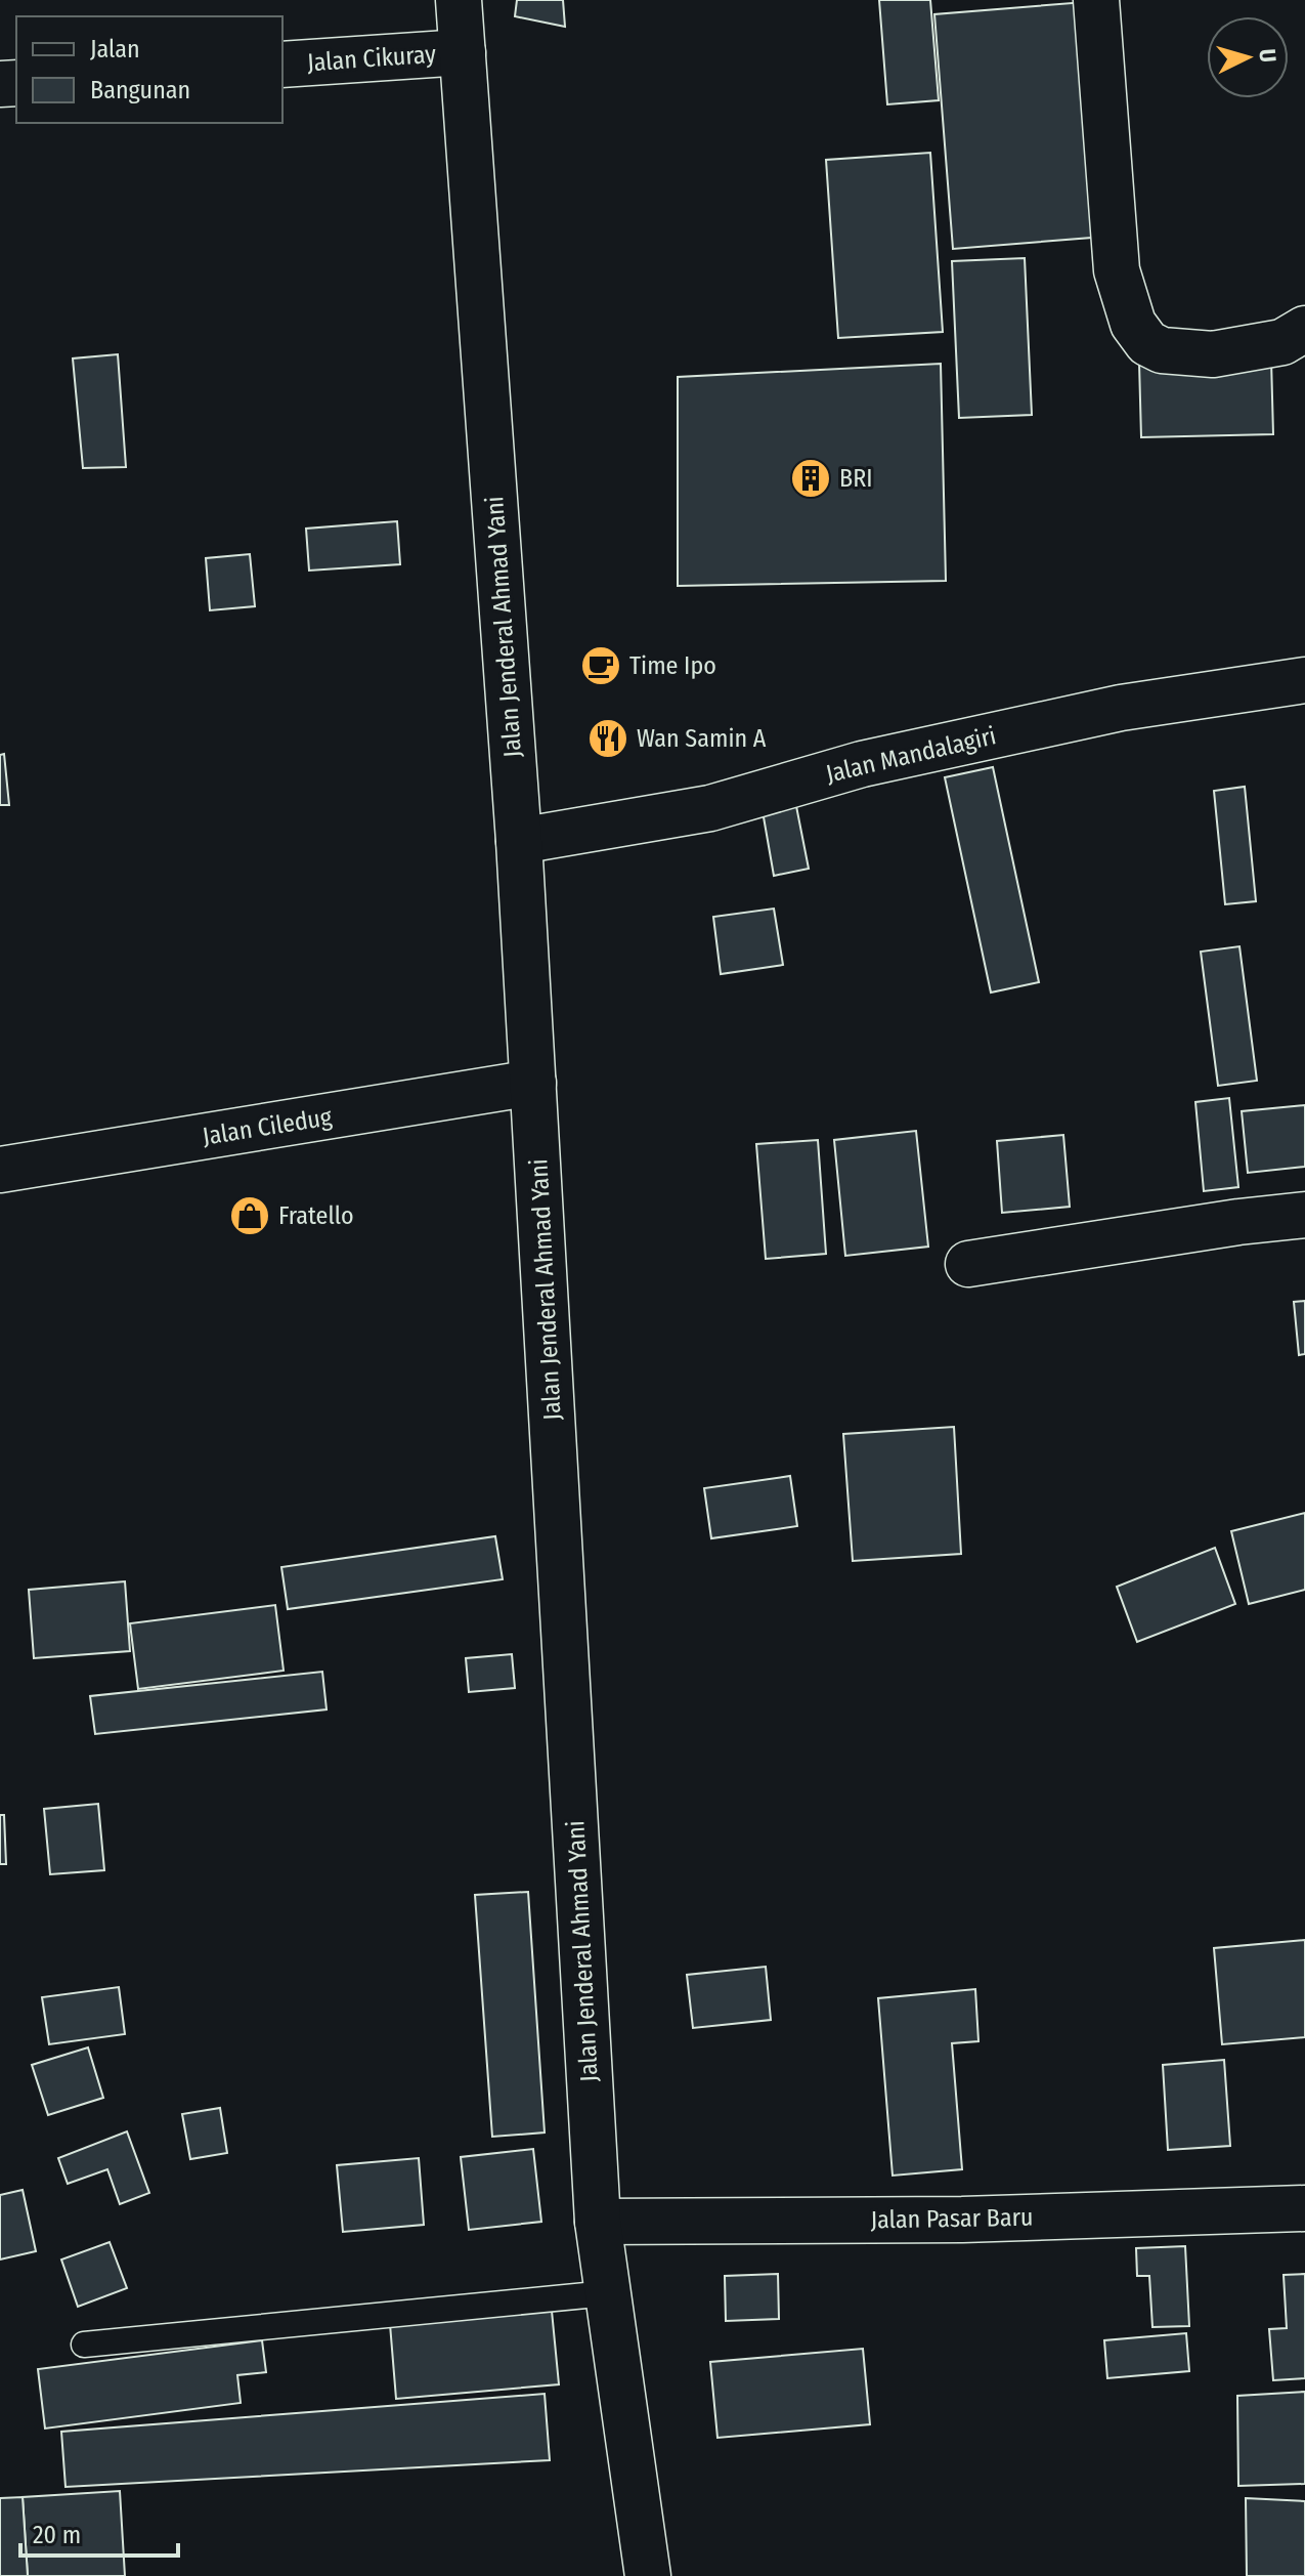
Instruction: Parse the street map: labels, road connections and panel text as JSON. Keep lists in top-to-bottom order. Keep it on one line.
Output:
{"streets":{"street":["Jalan Cikuray","Jalan Jenderal Ahmad Yani","Jalan Mandalagiri","Jalan Ciledug","Jalan Pasar Baru"]},"crossings":[["Jalan Cikuray","Jalan Jenderal Ahmad Yani"],["Jalan Jenderal Ahmad Yani","Jalan Mandalagiri"],["Jalan Jenderal Ahmad Yani","Jalan Ciledug"],["Jalan Jenderal Ahmad Yani","Jalan Pasar Baru"]],"places":{"building":["BRI"],"cafe":["Time Ipo"],"restaurant":["Wan Samin A"],"shop":["Fratello"]},"legend":["Jalan","Bangunan"],"scale_bar":"20 m","north":"right"}
